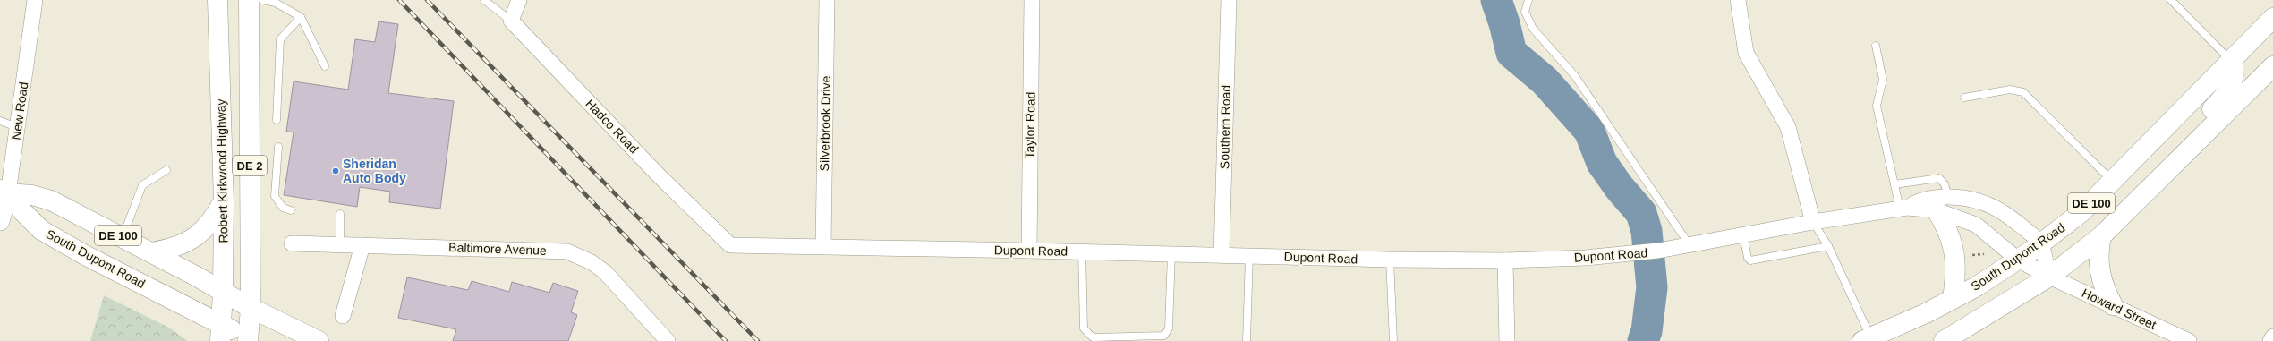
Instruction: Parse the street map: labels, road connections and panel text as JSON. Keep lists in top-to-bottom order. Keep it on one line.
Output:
{"streets":{"main road":["DE 2","Robert Kirkwood Highway","DE 100","South Dupont Road"],"street":["New Road","Silverbrook Drive","Taylor Road","Hadco Road","Southern Road","Baltimore Avenue","Dupont Road","Howard Street"]},"crossings":[["New Road","DE 100"],["New Road","South Dupont Road"],["Silverbrook Drive","Dupont Road"],["Taylor Road","Dupont Road"],["Hadco Road","Dupont Road"],["Southern Road","Dupont Road"],["DE 2","DE 100"],["DE 2","South Dupont Road"],["Robert Kirkwood Highway","DE 100"],["Robert Kirkwood Highway","South Dupont Road"],["DE 100","Dupont Road"],["DE 100","South Dupont Road"],["DE 100","Howard Street"],["Dupont Road","South Dupont Road"],["Dupont Road","Howard Street"]],"places":["Sheridan Auto Body"]}
